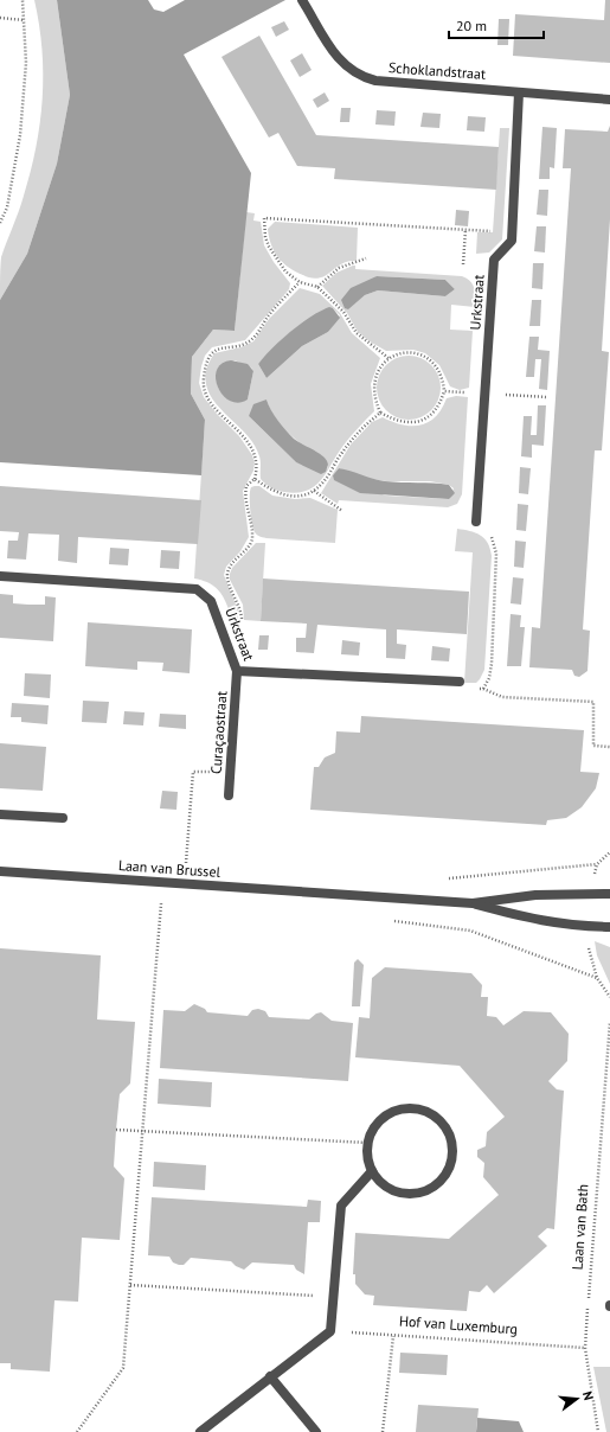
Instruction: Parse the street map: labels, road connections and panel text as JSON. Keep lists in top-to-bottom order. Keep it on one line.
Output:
{"streets":{"street":["Schoklandstraat","Urkstraat","Curaçaostraat","Laan van Brussel"],"path":["Laan van Bath","Hof van Luxemburg"]},"crossings":[["Schoklandstraat","Urkstraat"],["Urkstraat","Curaçaostraat"],["Laan van Bath","Hof van Luxemburg"]],"scale_bar":"20 m","north":"right"}
